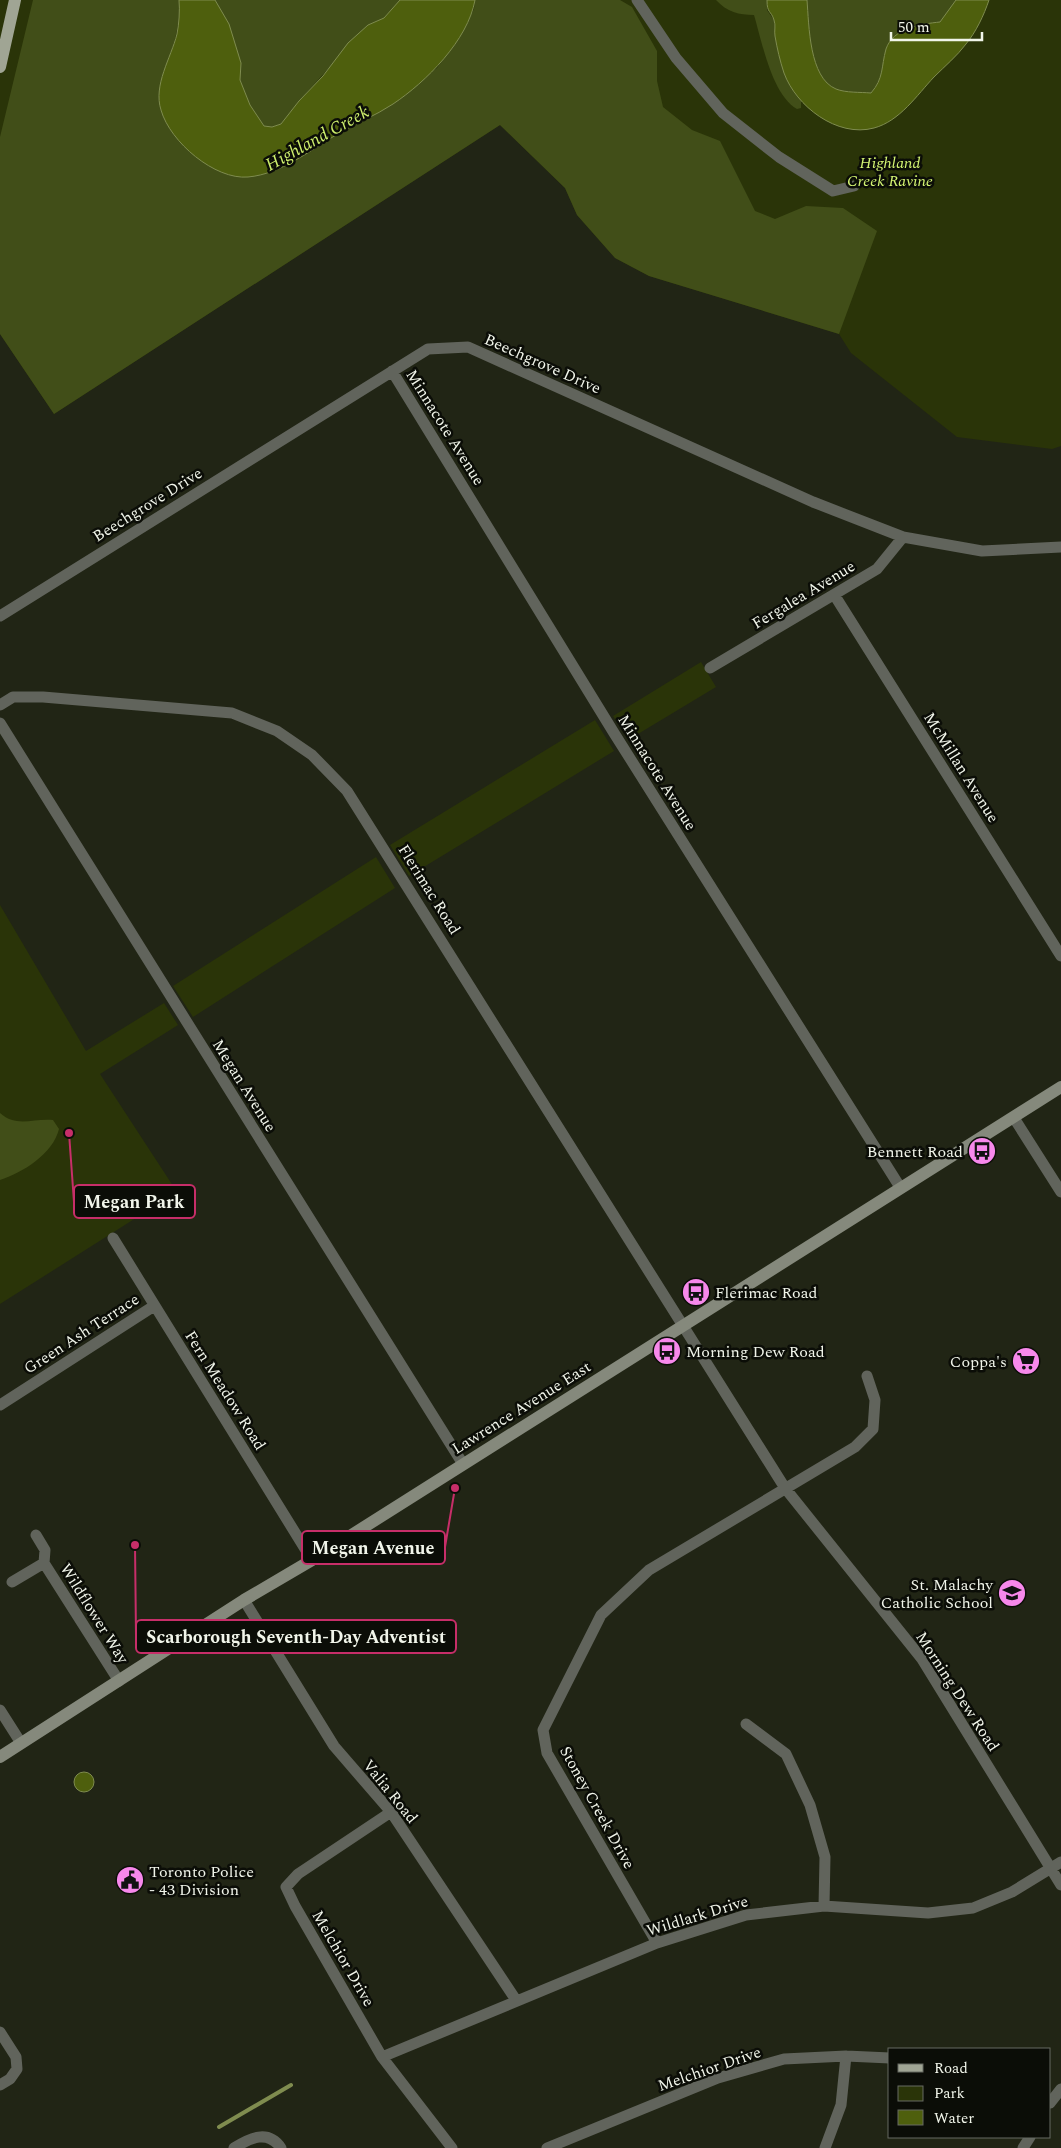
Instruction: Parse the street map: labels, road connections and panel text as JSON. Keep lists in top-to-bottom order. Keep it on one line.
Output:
{"streets":{"main road":["Lawrence Avenue East"],"street":["Beechgrove Drive","Minnacote Avenue","Fergalea Avenue","McMillan Avenue","Flerimac Road","Megan Avenue","Green Ash Terrace","Fern Meadow Road","Wildflower Way","Morning Dew Road","Valia Road","Stoney Creek Drive","Wildlark Drive","Melchior Drive"]},"crossings":[["Beechgrove Drive","Minnacote Avenue"],["Beechgrove Drive","Fergalea Avenue"],["Minnacote Avenue","Lawrence Avenue East"],["Fergalea Avenue","McMillan Avenue"],["Flerimac Road","Lawrence Avenue East"],["Flerimac Road","Morning Dew Road"],["Megan Avenue","Lawrence Avenue East"],["Green Ash Terrace","Fern Meadow Road"],["Fern Meadow Road","Lawrence Avenue East"],["Lawrence Avenue East","Wildflower Way"],["Lawrence Avenue East","Morning Dew Road"],["Lawrence Avenue East","Valia Road"],["Morning Dew Road","Stoney Creek Drive"],["Morning Dew Road","Wildlark Drive"],["Valia Road","Wildlark Drive"],["Valia Road","Melchior Drive"],["Stoney Creek Drive","Wildlark Drive"],["Wildlark Drive","Melchior Drive"]],"water":["Highland Creek"],"parks":["Highland Creek Ravine"],"places":{"other":["Megan Park","Megan Avenue","Scarborough Seventh-Day Adventist"],"bus stop":["Bennett Road","Flerimac Road","Morning Dew Road"],"supermarket":["Coppa's"],"school or university":["St. Malachy Catholic School"],"public building":["Toronto Police - 43 Division"]},"legend":["Road","Park","Water"],"scale_bar":"50 m"}
